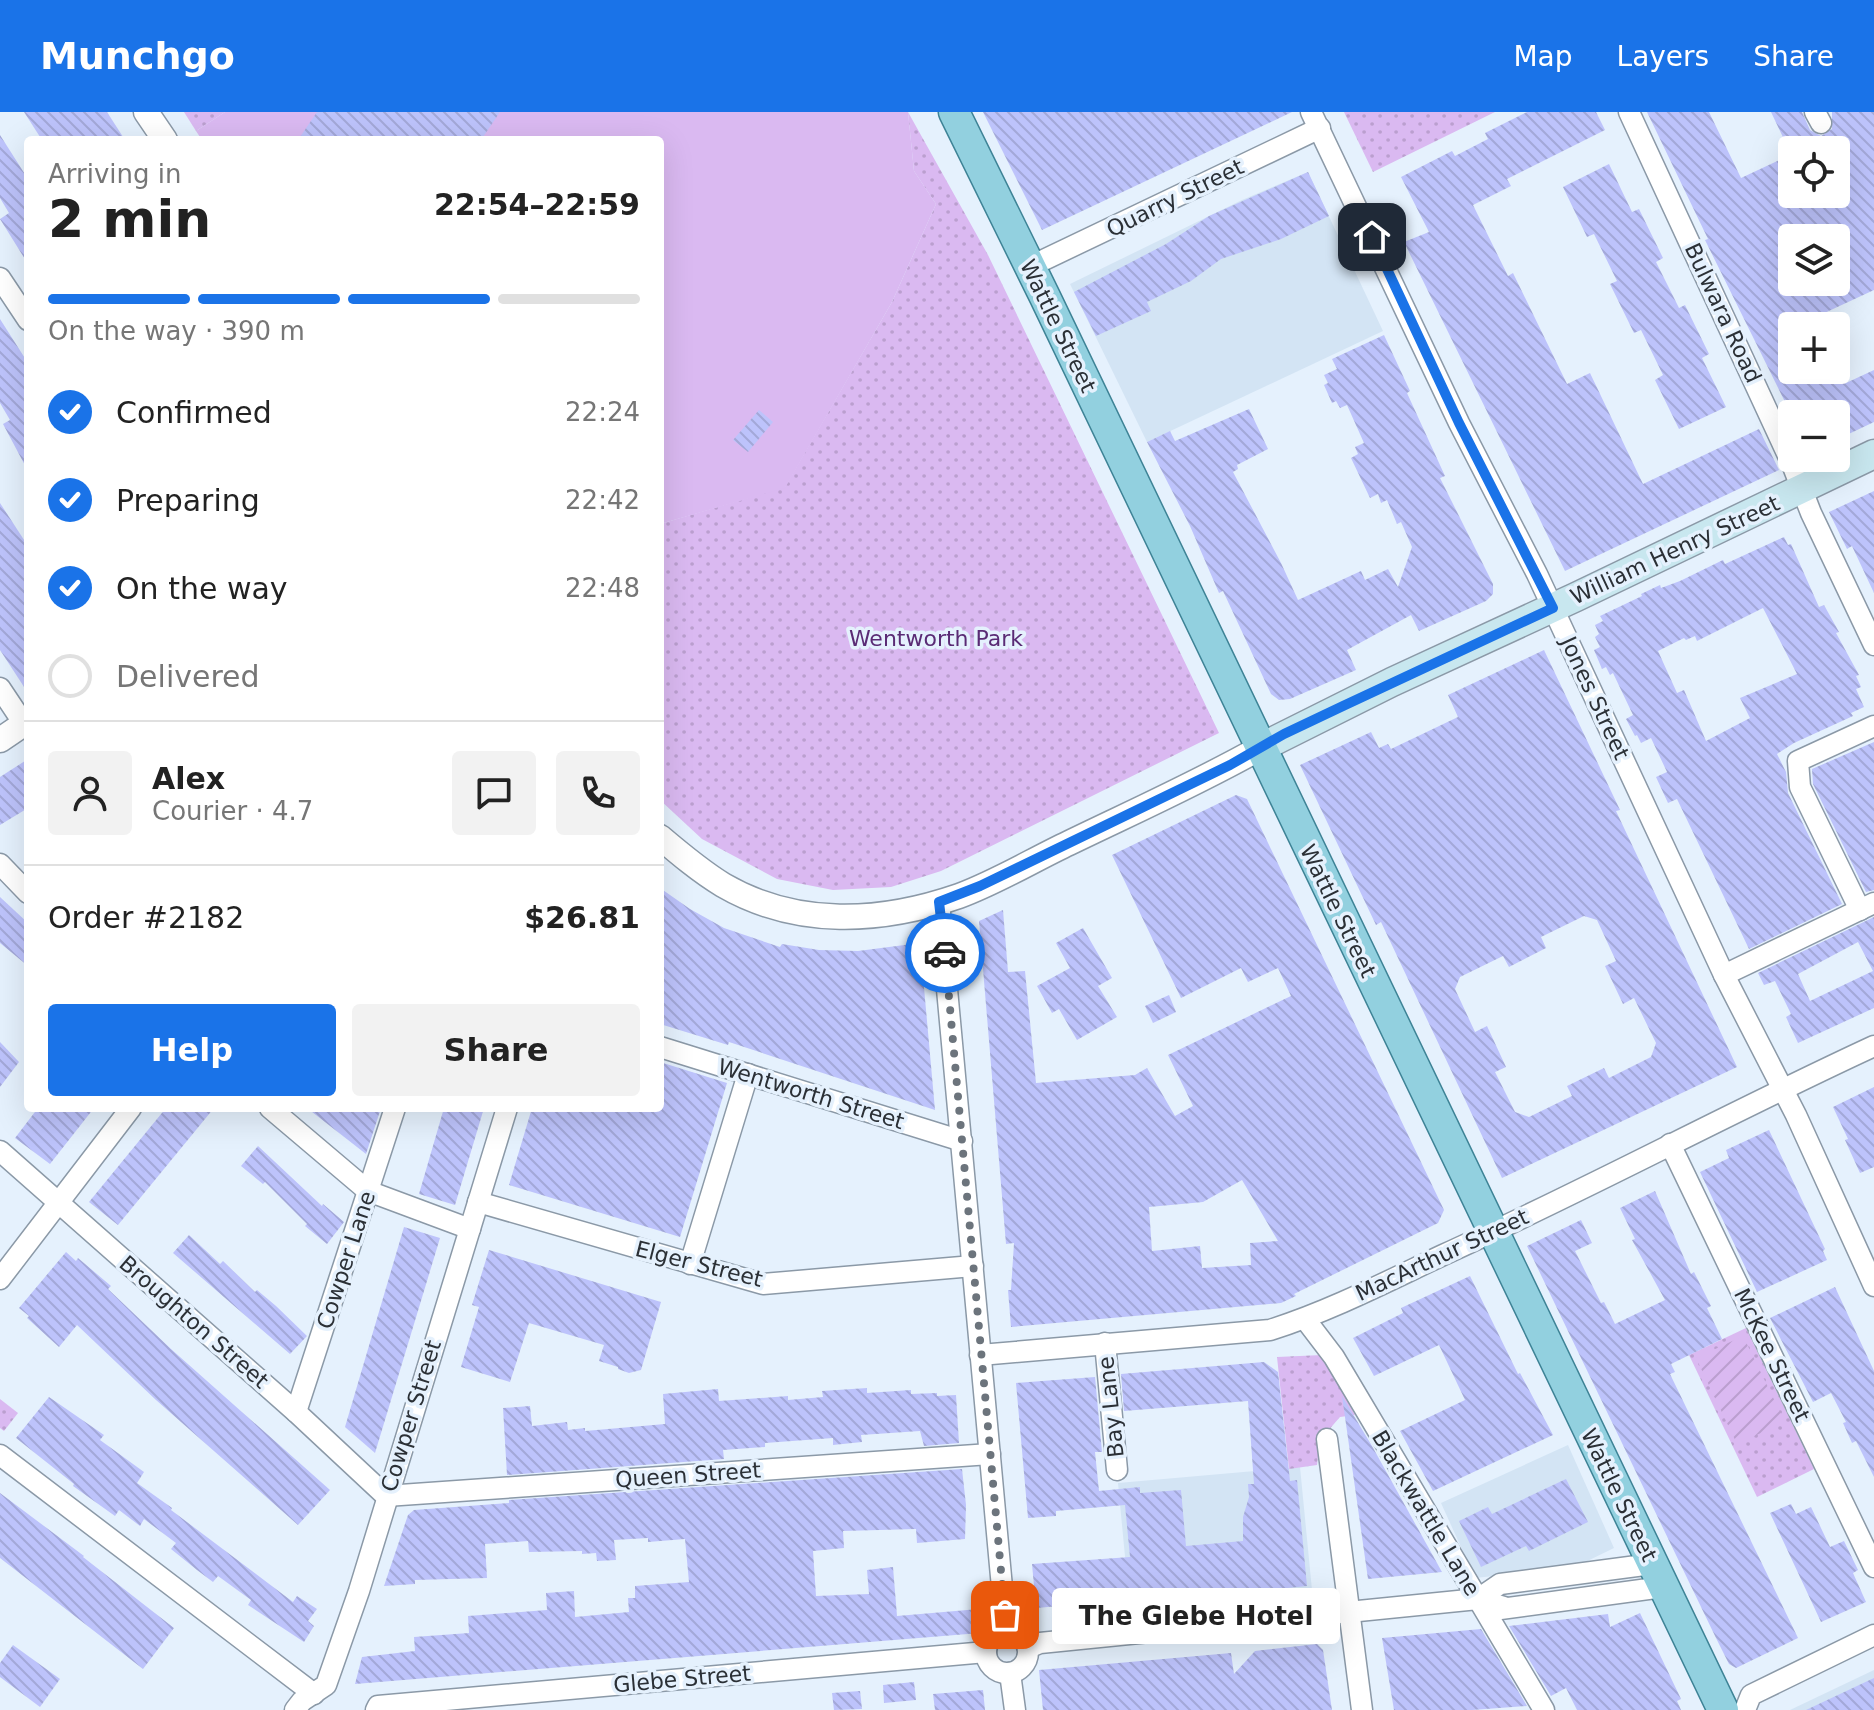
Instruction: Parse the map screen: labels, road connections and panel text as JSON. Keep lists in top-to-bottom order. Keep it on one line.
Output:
{"streets":{"main road":["Wattle Street","William Henry Street"],"street":["Quarry Street","Bulwara Road","Jones Street","Wentworth Street","MacArthur Street","Cowper Lane","Elger Street","Broughton Street","McKee Street","Bay Lane","Cowper Street","Queen Street","Blackwattle Lane","Glebe Street"]},"crossings":[["Quarry Street","Wattle Street"],["Quarry Street","Jones Street"],["Bulwara Road","William Henry Street"],["Wattle Street","William Henry Street"],["Wattle Street","MacArthur Street"],["William Henry Street","Jones Street"],["Jones Street","MacArthur Street"],["MacArthur Street","McKee Street"],["MacArthur Street","Bay Lane"],["MacArthur Street","Blackwattle Lane"],["Cowper Lane","Broughton Street"],["Elger Street","Cowper Street"],["Broughton Street","Cowper Street"],["Broughton Street","Queen Street"],["Cowper Street","Queen Street"]],"parks":["Wentworth Park"],"places":["The Glebe Hotel"],"page":{"header":"Munchgo","nav":["Map","Layers","Share"],"map_buttons":["+","−"],"heading":["2 min","Arriving in","22:54–22:59"],"panel":["Alex","Courier · 4.7","Order #2182","$26.81"],"bar":"On the way · 390 m","list":[["Confirmed","22:24"],["Preparing","22:42"],["On the way","22:48"],"Delivered"],"buttons":["Help","Share"],"bubble":"The Glebe Hotel"}}
